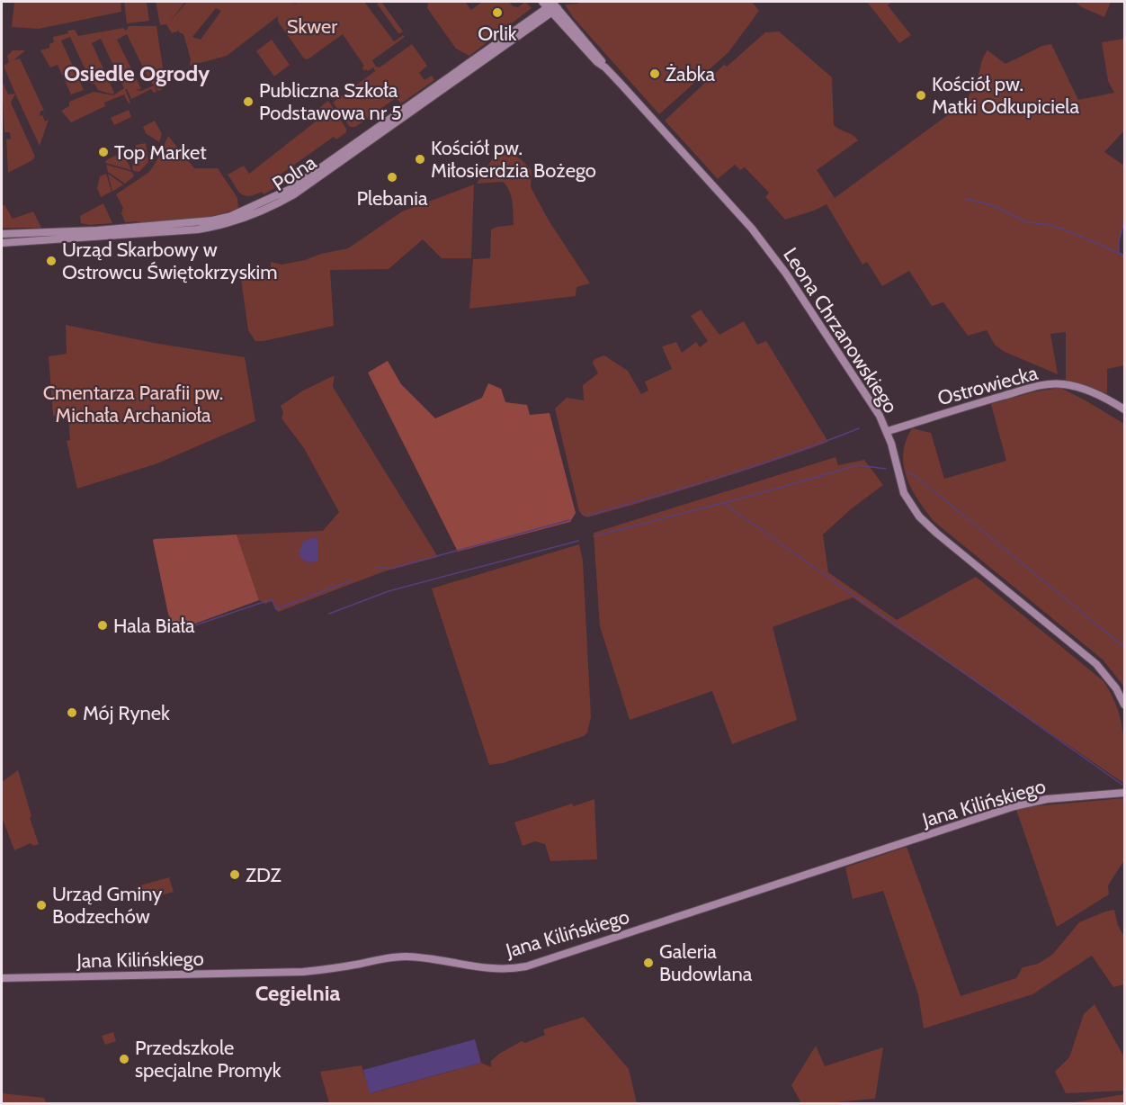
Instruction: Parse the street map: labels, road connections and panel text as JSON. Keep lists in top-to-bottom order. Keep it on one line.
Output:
{"streets":{"street":["Polna","Leona Chrzanowskiego","Ostrowiecka","Jana Kilińskiego"]},"crossings":[["Polna","Leona Chrzanowskiego"],["Leona Chrzanowskiego","Ostrowiecka"]],"districts":["Osiedle Ogrody","Cegielnia"],"parks":["Skwer","Cmentarza Parafii pw. Michała Archanioła"],"places":["Orlik","Żabka","Kościół pw. Matki Odkupiciela","Publiczna Szkoła Podstawowa nr 5","Top Market","Kościół pw. Miłosierdzia Bożego","Plebania","Urząd Skarbowy w Ostrowcu Świętokrzyskim","Hala Biała","Mój Rynek","ZDZ","Urząd Gminy Bodzechów","Galeria Budowlana","Przedszkole specjalne Promyk"]}
